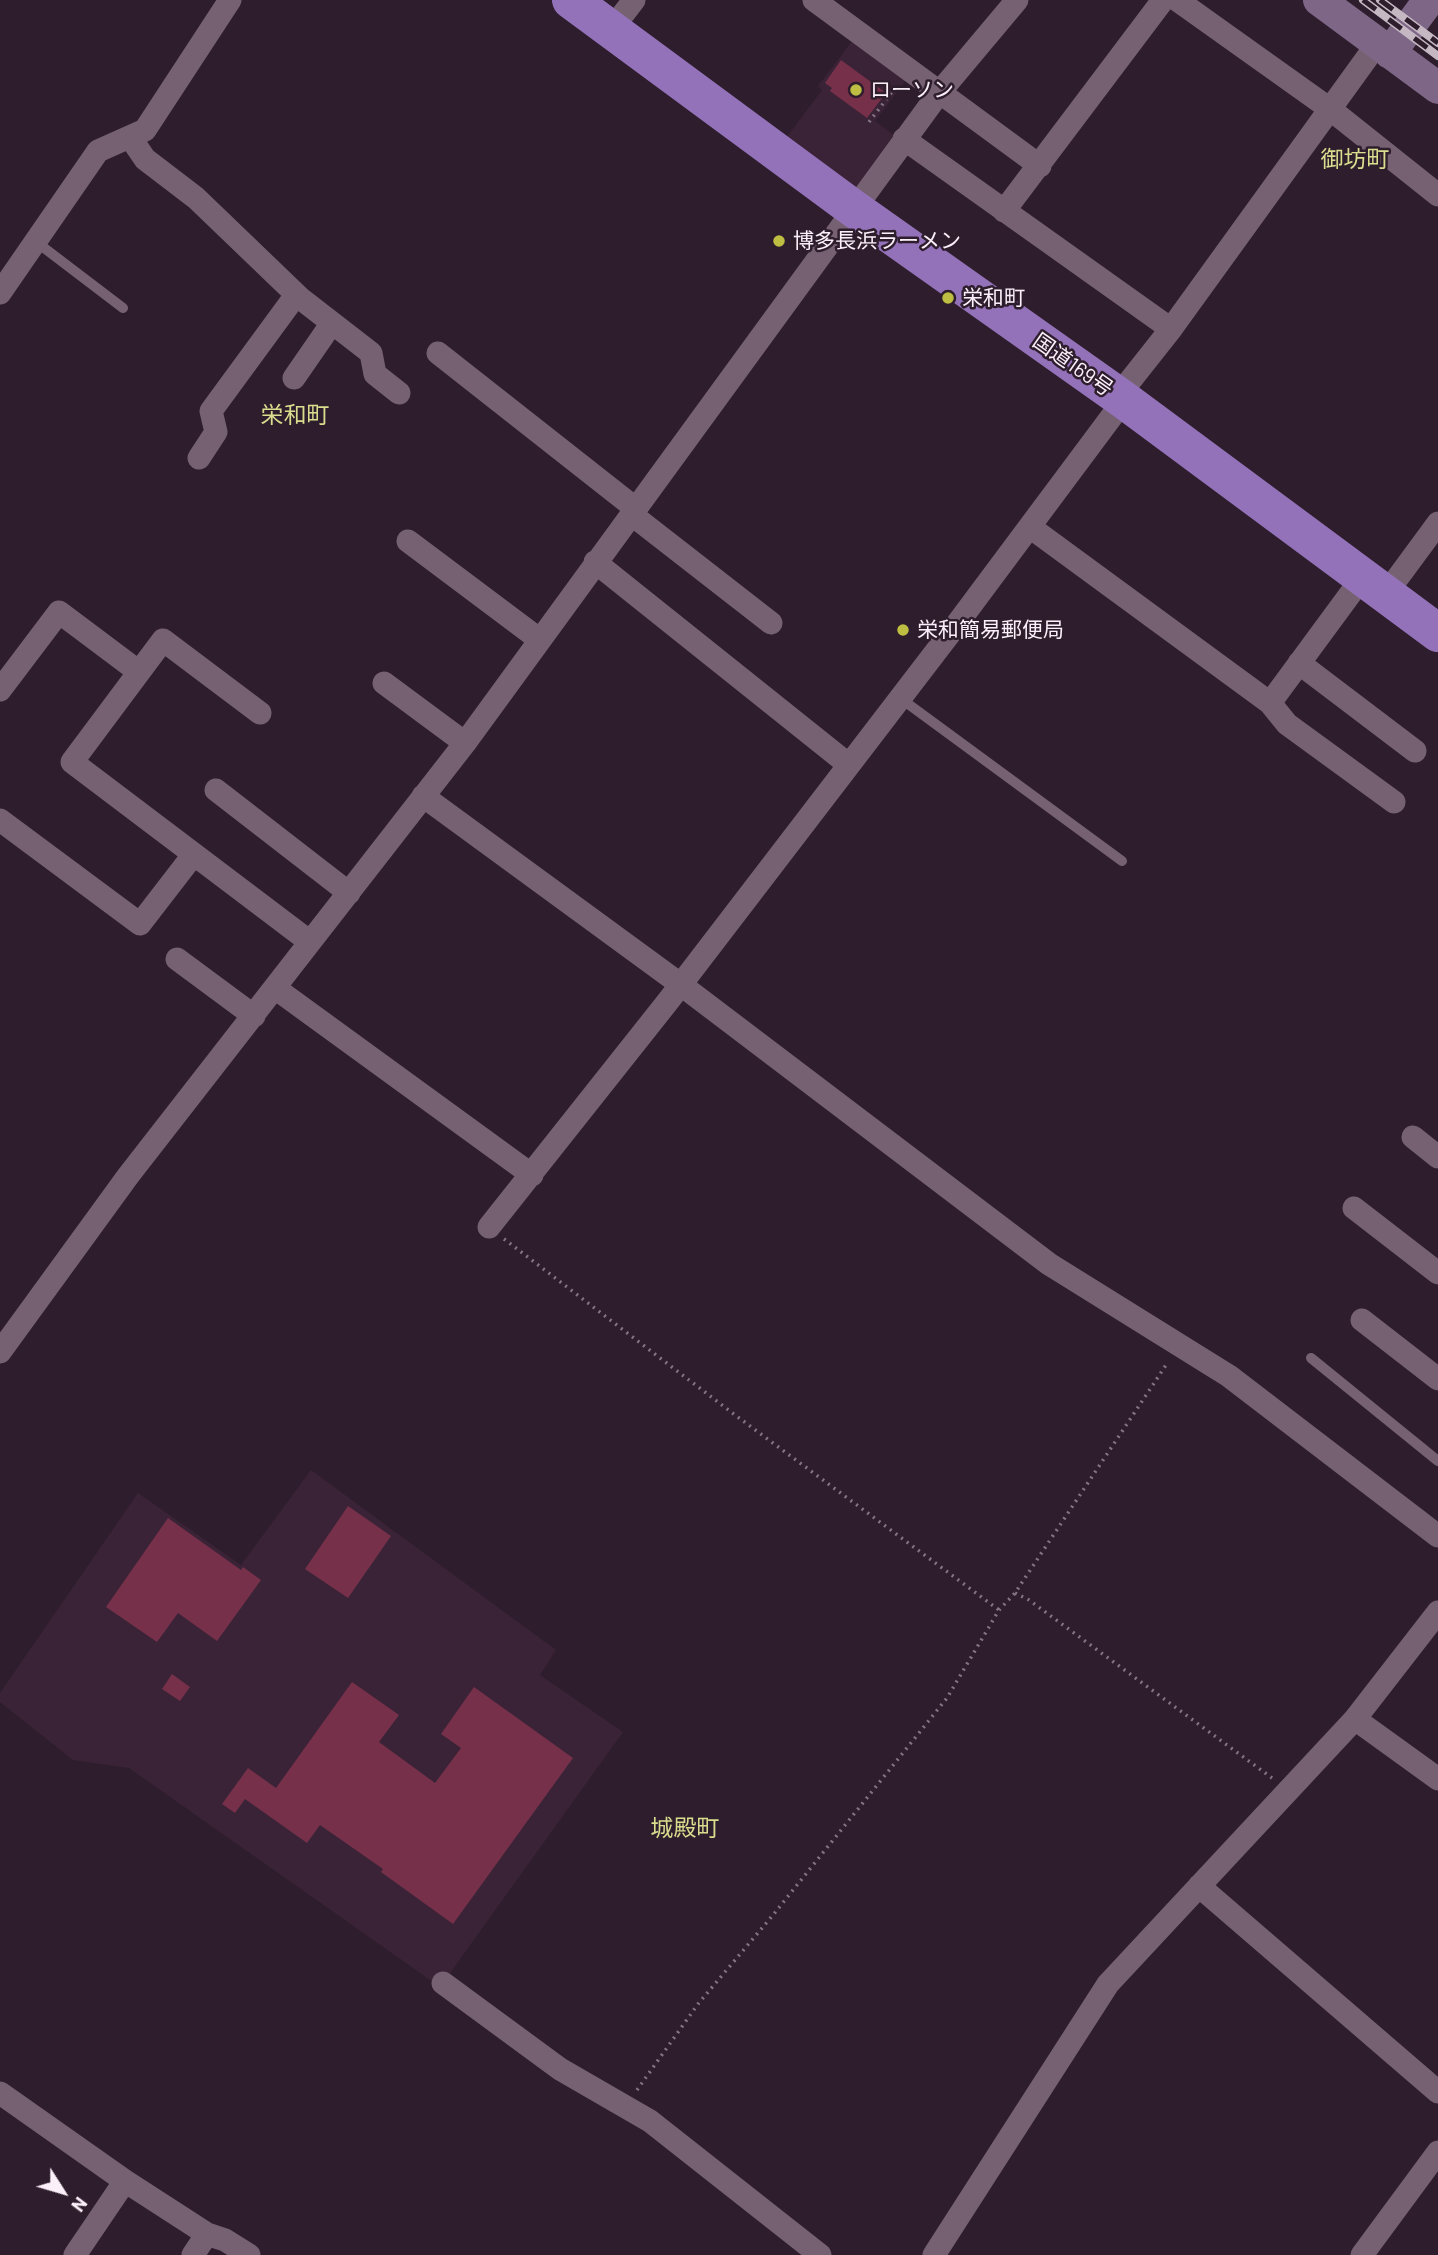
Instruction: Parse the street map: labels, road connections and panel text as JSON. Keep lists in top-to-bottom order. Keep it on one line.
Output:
{"streets":{"highway":["国道169号"]},"districts":["御坊町","栄和町","城殿町"],"places":["ローソン","博多長浜ラーメン","栄和町","栄和簡易郵便局"],"north":"bottom right"}
